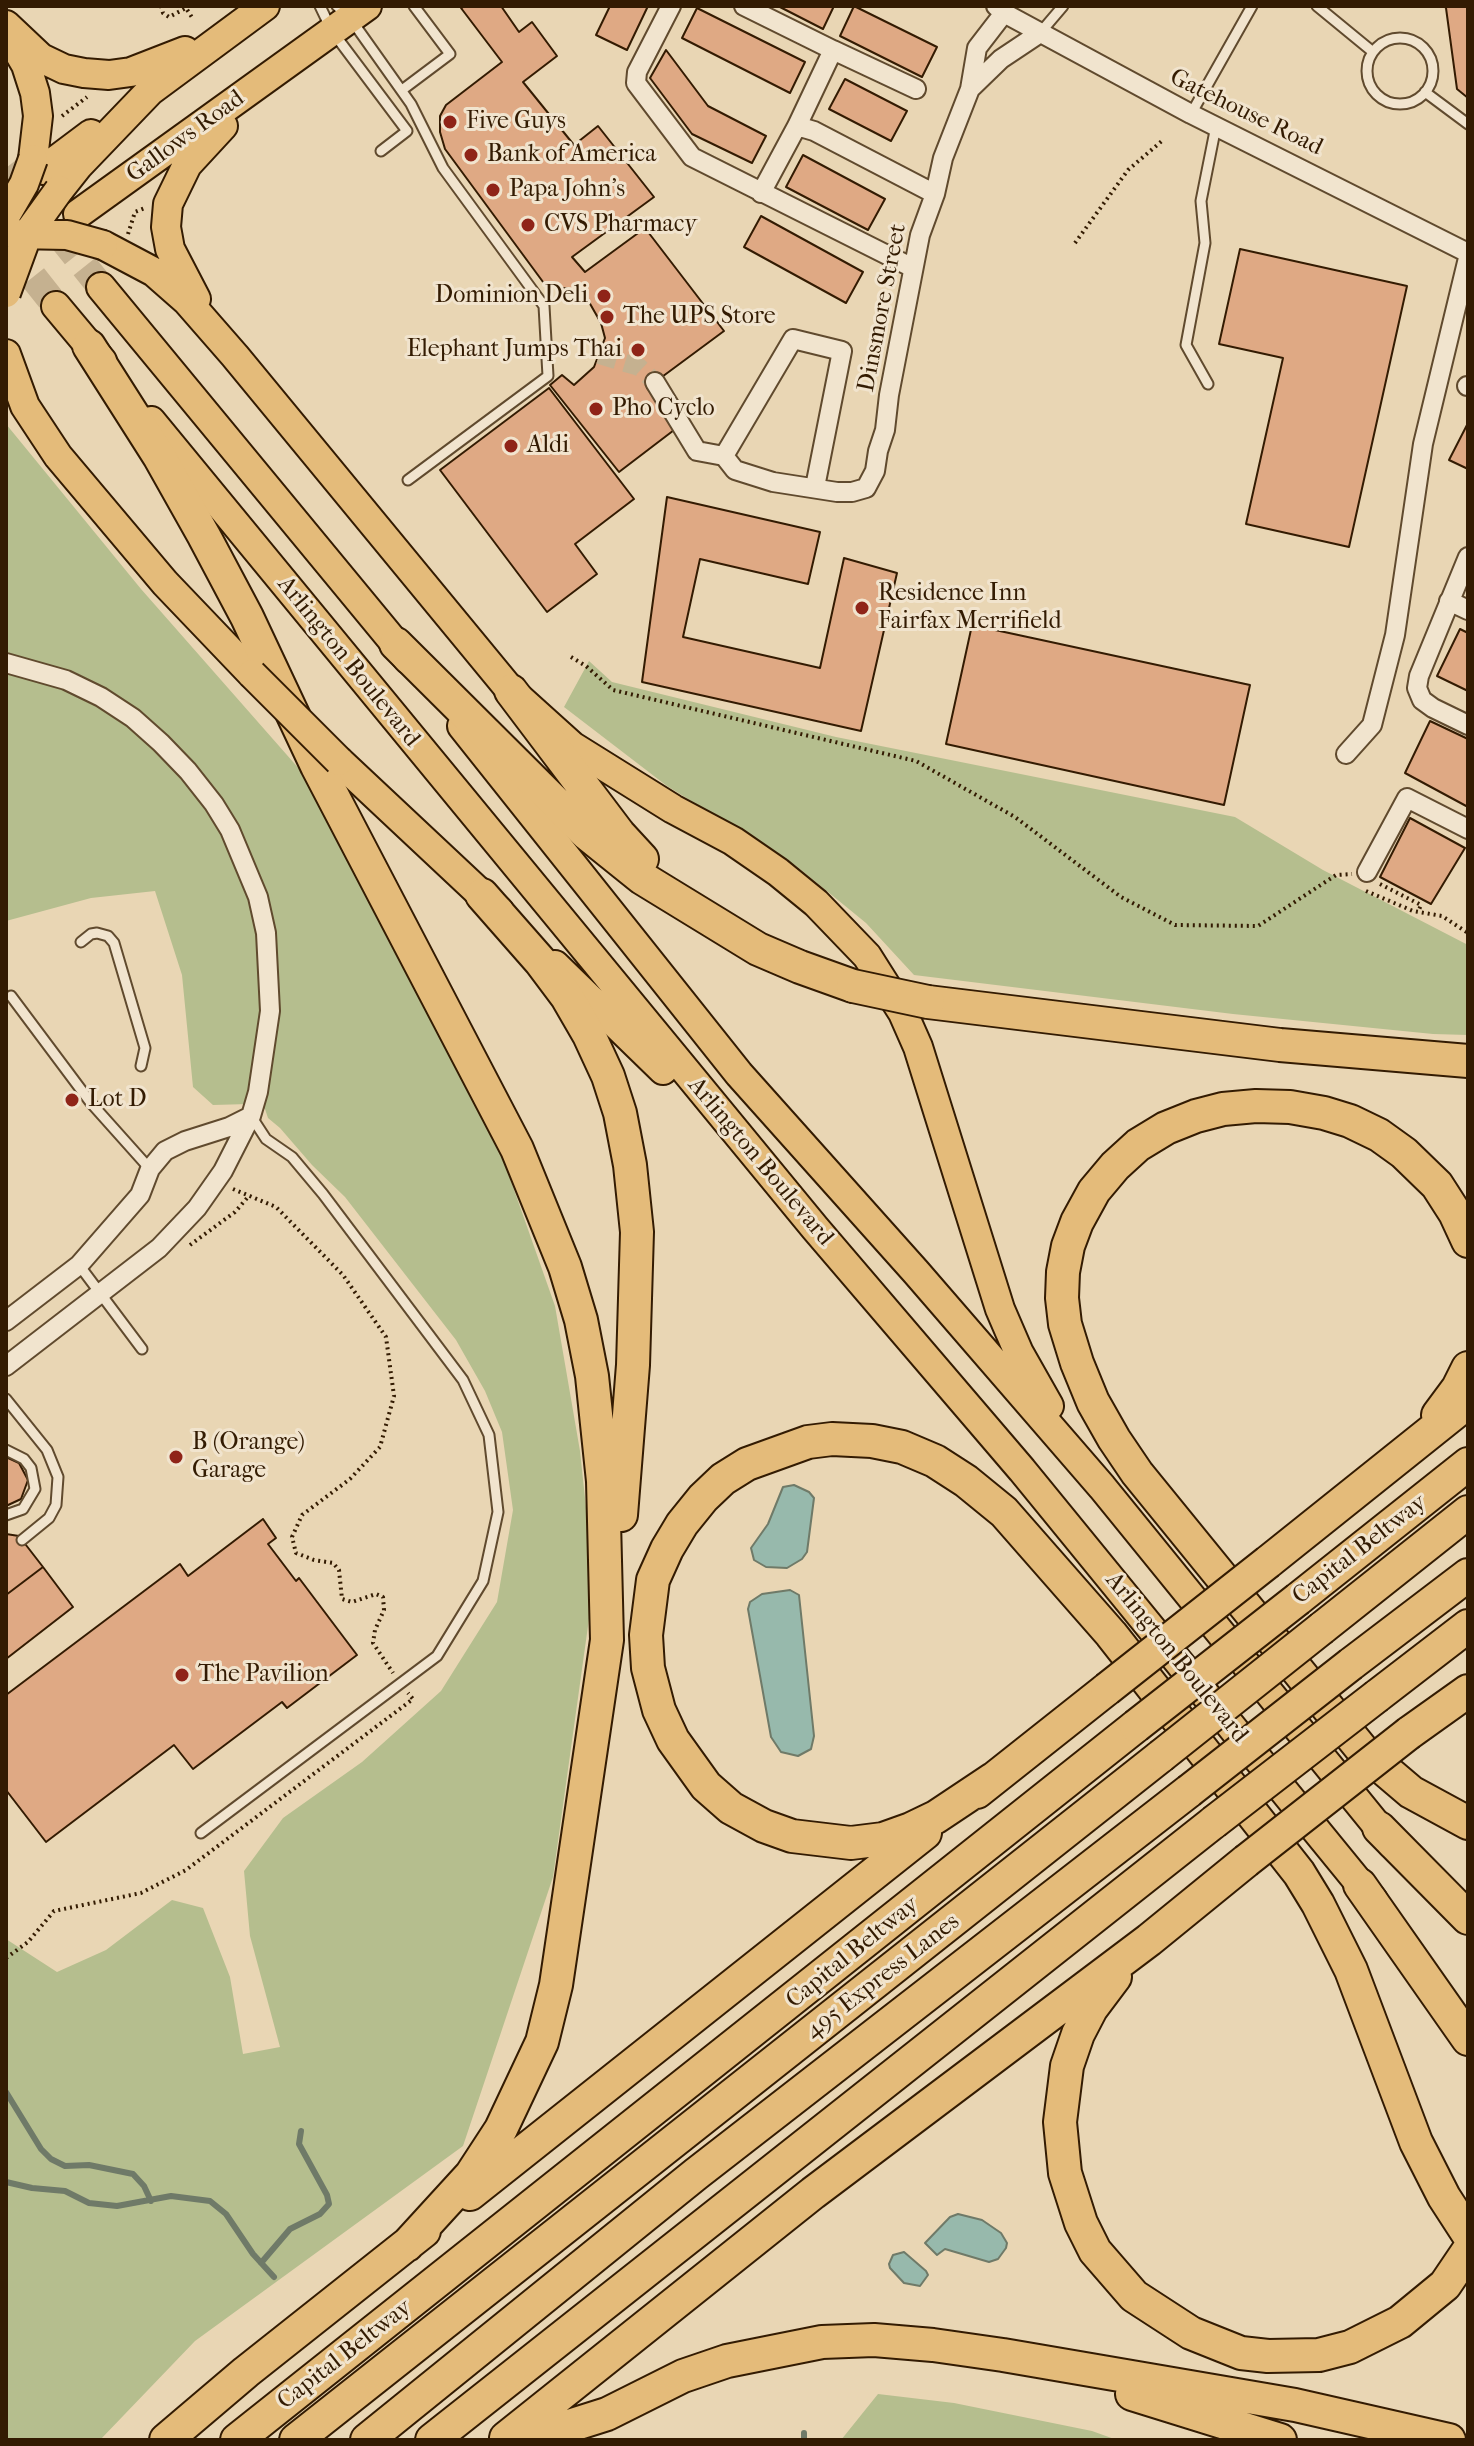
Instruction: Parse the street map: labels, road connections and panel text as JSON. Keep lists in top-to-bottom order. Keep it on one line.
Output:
{"streets":{"highway":["Capital Beltway","495 Express Lanes"],"main road":["Gallows Road","Arlington Boulevard"],"street":["Gatehouse Road","Dinsmore Street"]},"crossings":[["Gatehouse Road","Dinsmore Street"]],"places":["Five Guys","Bank of America","Papa John's","CVS Pharmacy","Dominion Deli","The UPS Store","Elephant Jumps Thai","Pho Cyclo","Aldi","Residence Inn Fairfax Merrifield","Lot D","B (Orange) Garage","The Pavilion"]}
